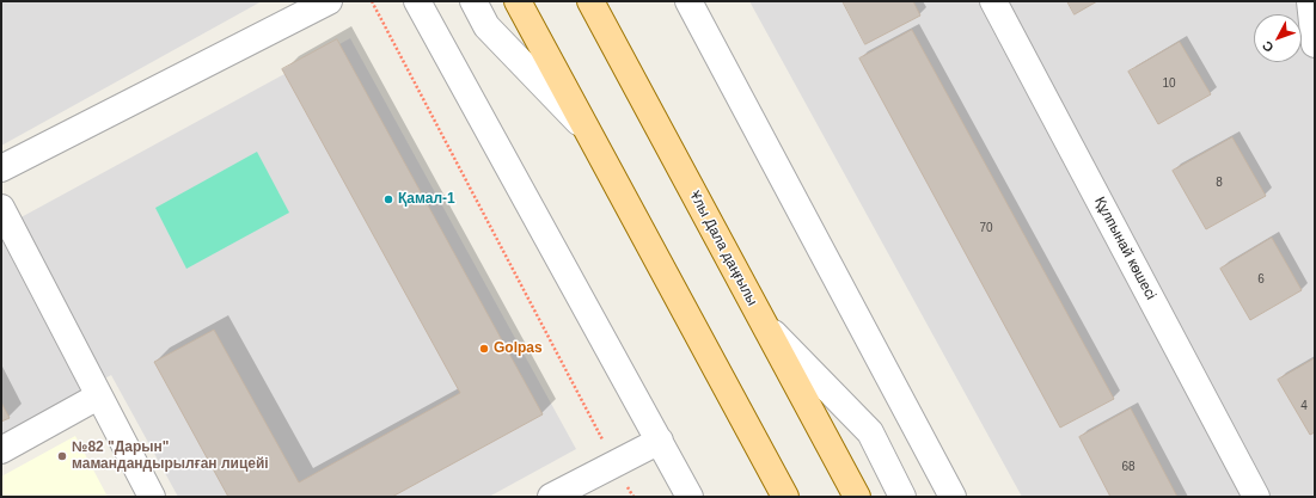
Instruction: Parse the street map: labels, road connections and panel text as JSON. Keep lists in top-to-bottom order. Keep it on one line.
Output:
{"streets":{"main road":["Ұлы Дала даңғылы"],"street":["Құлпынай көшесі"]},"places":["Қамал-1","Golpas","№82 \"Дарын\" мамандандырылған лицейі"],"house_numbers":["10","8","70","6","4","68"],"north":"bottom left"}
